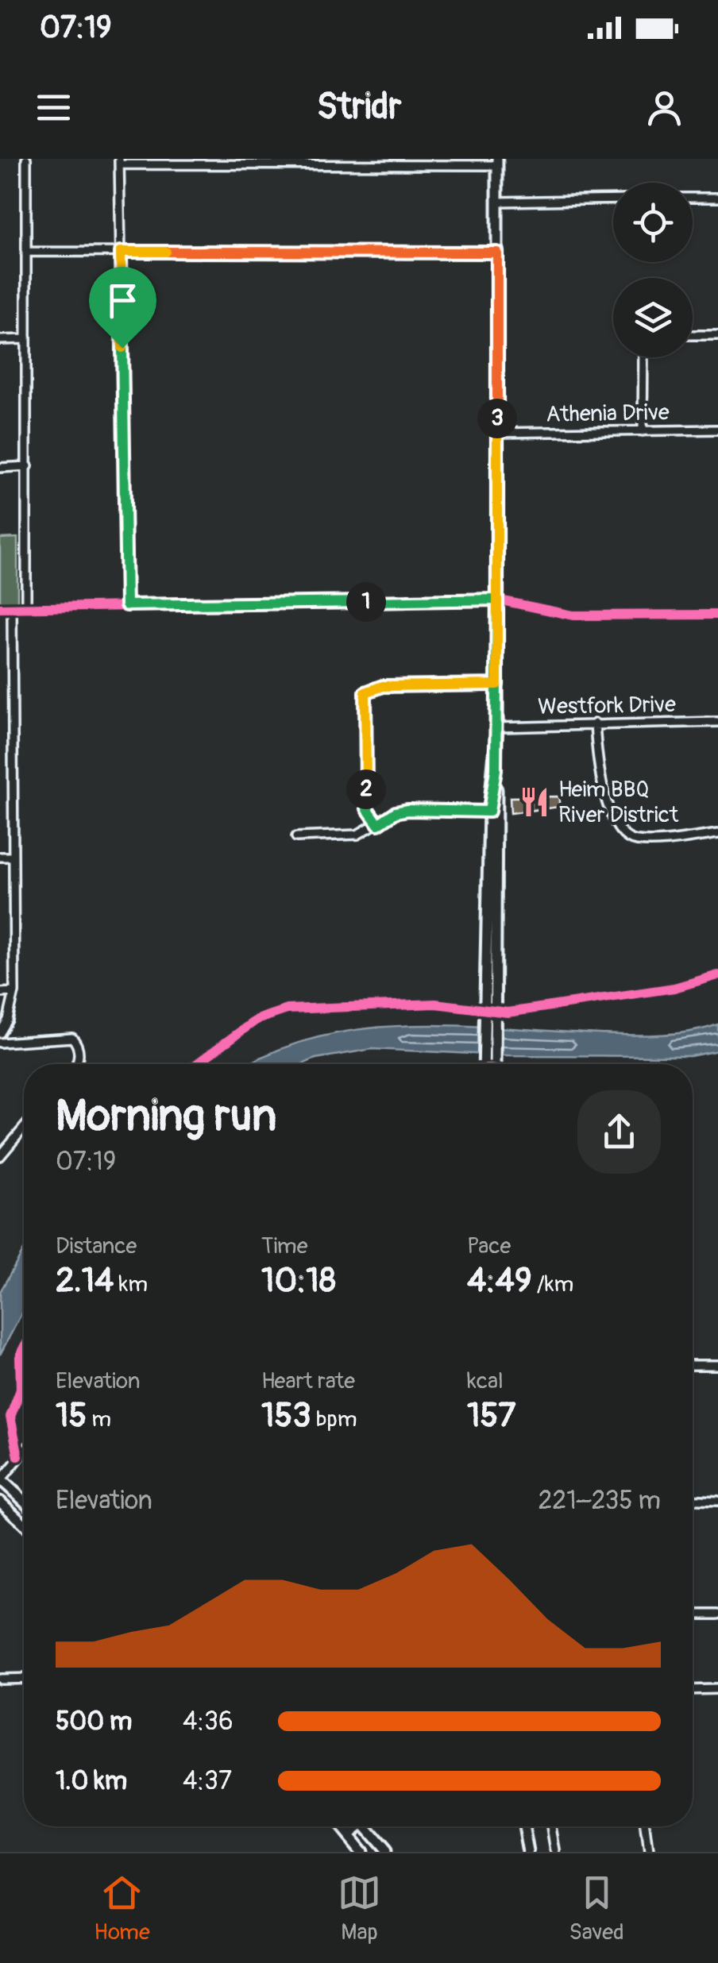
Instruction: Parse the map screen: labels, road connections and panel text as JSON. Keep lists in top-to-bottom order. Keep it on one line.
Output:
{"streets":{"street":["Athenia Drive","Westfork Drive"]},"places":{"restaurant":["Heim BBQ River District"]},"page":{"status":"07:19","header":"Stridr","pins":["3","1","2"],"heading":["Morning run","07:19"],"stats":[["Distance","2.14 km"],["Time","10:18"],["Pace","4:49 /km"],["Elevation","15 m"],["Heart rate","153 bpm"],["kcal","157"]],"chart":["Elevation","221–235 m"],"list":[{"name":"500 m","note":"4:36"},{"name":"1.0 km","note":"4:37"}],"tabs":["Home","Map","Saved"]}}
